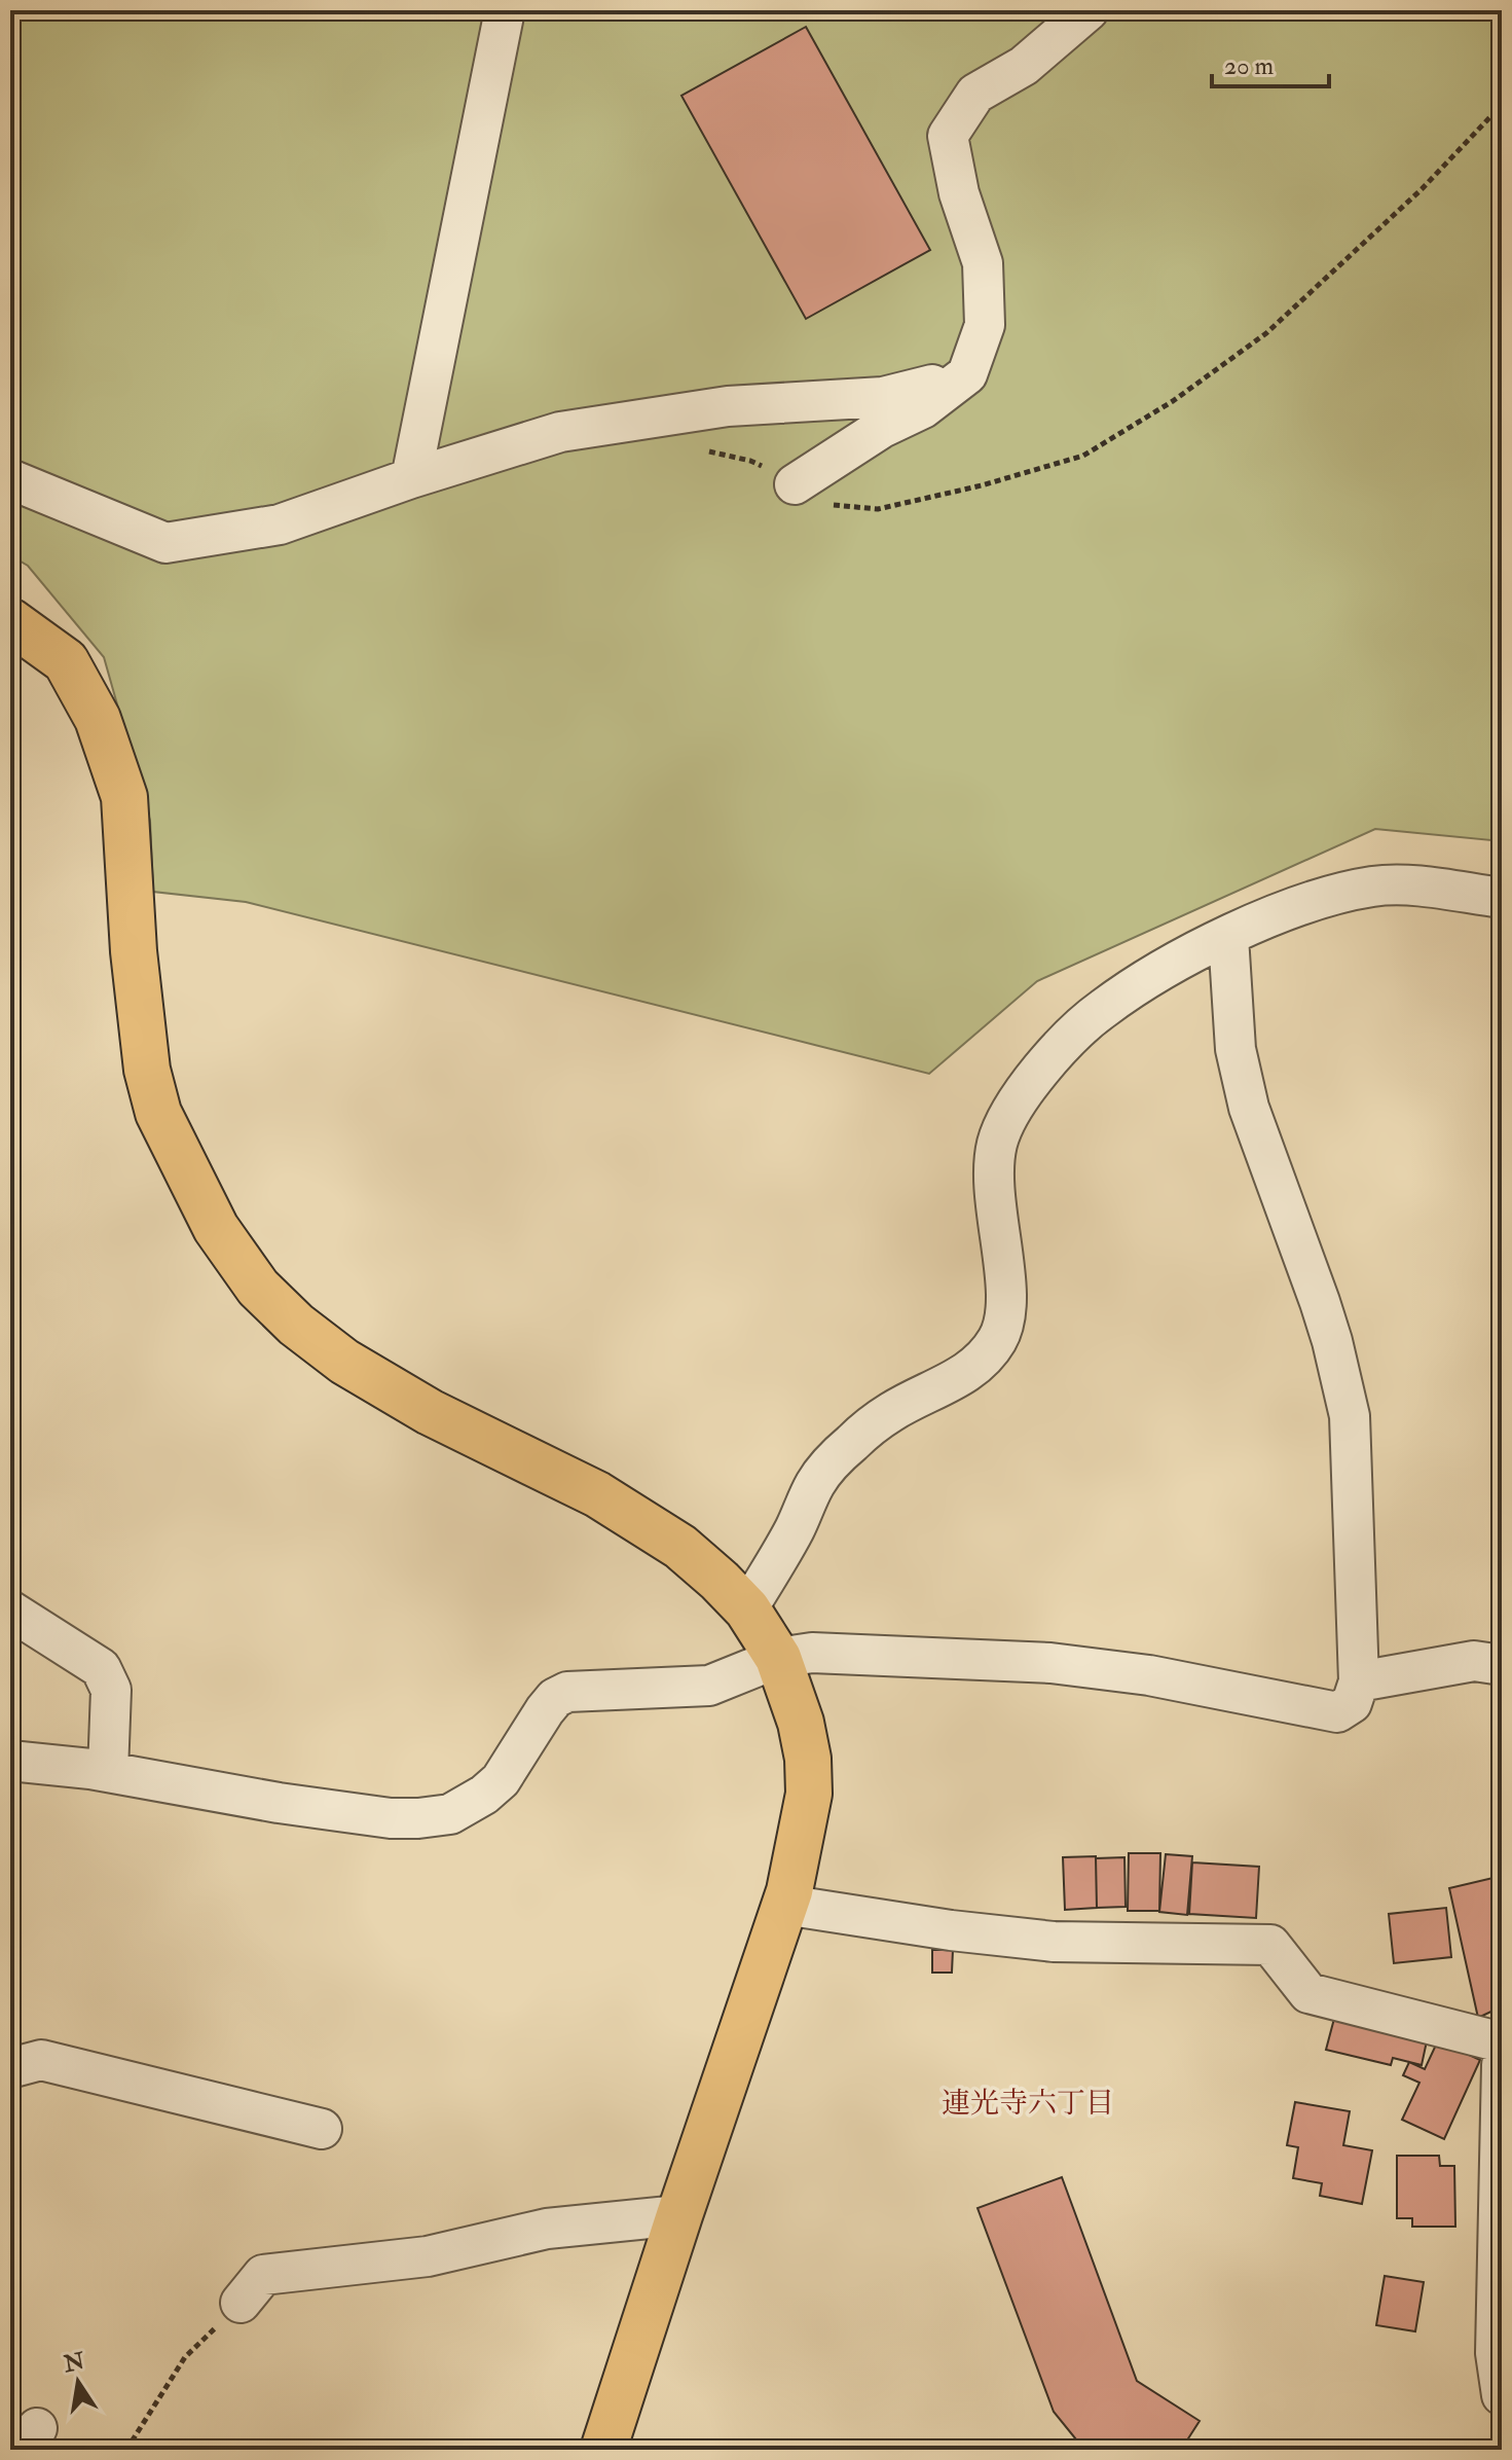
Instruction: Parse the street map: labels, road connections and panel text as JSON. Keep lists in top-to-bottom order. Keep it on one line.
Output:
{"districts":["連光寺六丁目"],"scale_bar":"20 m","north":"top"}
